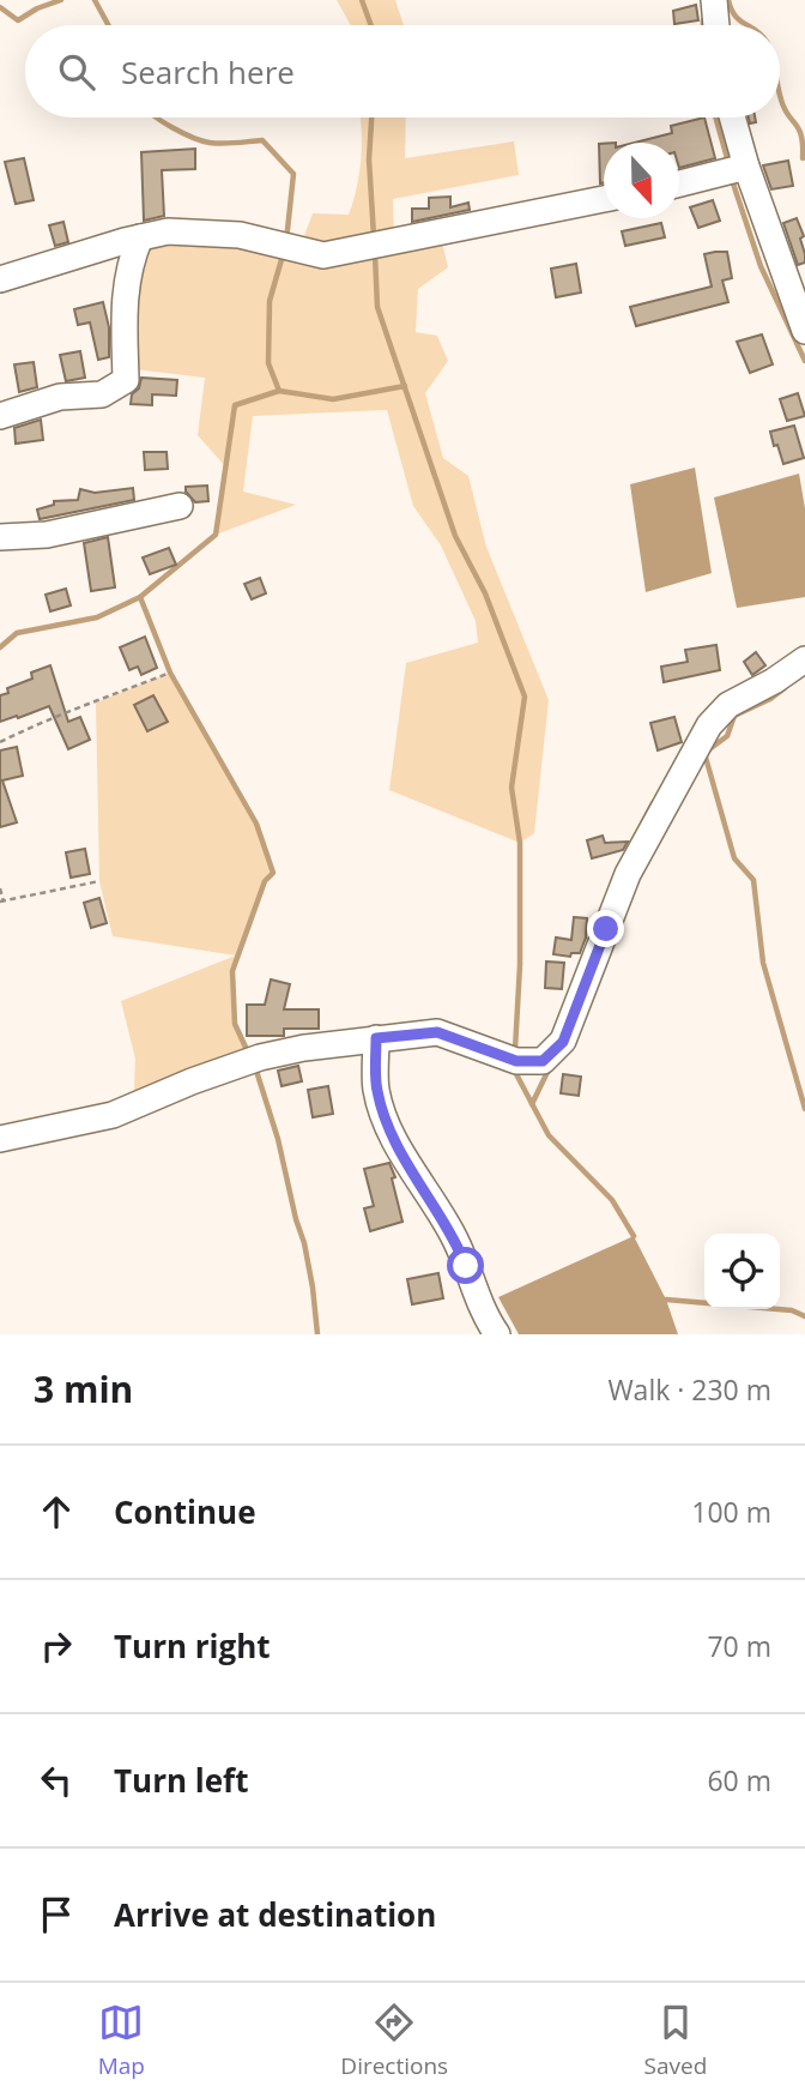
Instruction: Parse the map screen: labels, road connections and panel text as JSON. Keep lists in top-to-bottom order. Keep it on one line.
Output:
{"north":"bottom","page":{"search":"Search here","heading":["3 min","Walk · 230 m"],"list":[["Continue","100 m"],["Turn right","70 m"],["Turn left","60 m"],"Arrive at destination"],"nav":["Map","Directions","Saved"]}}
